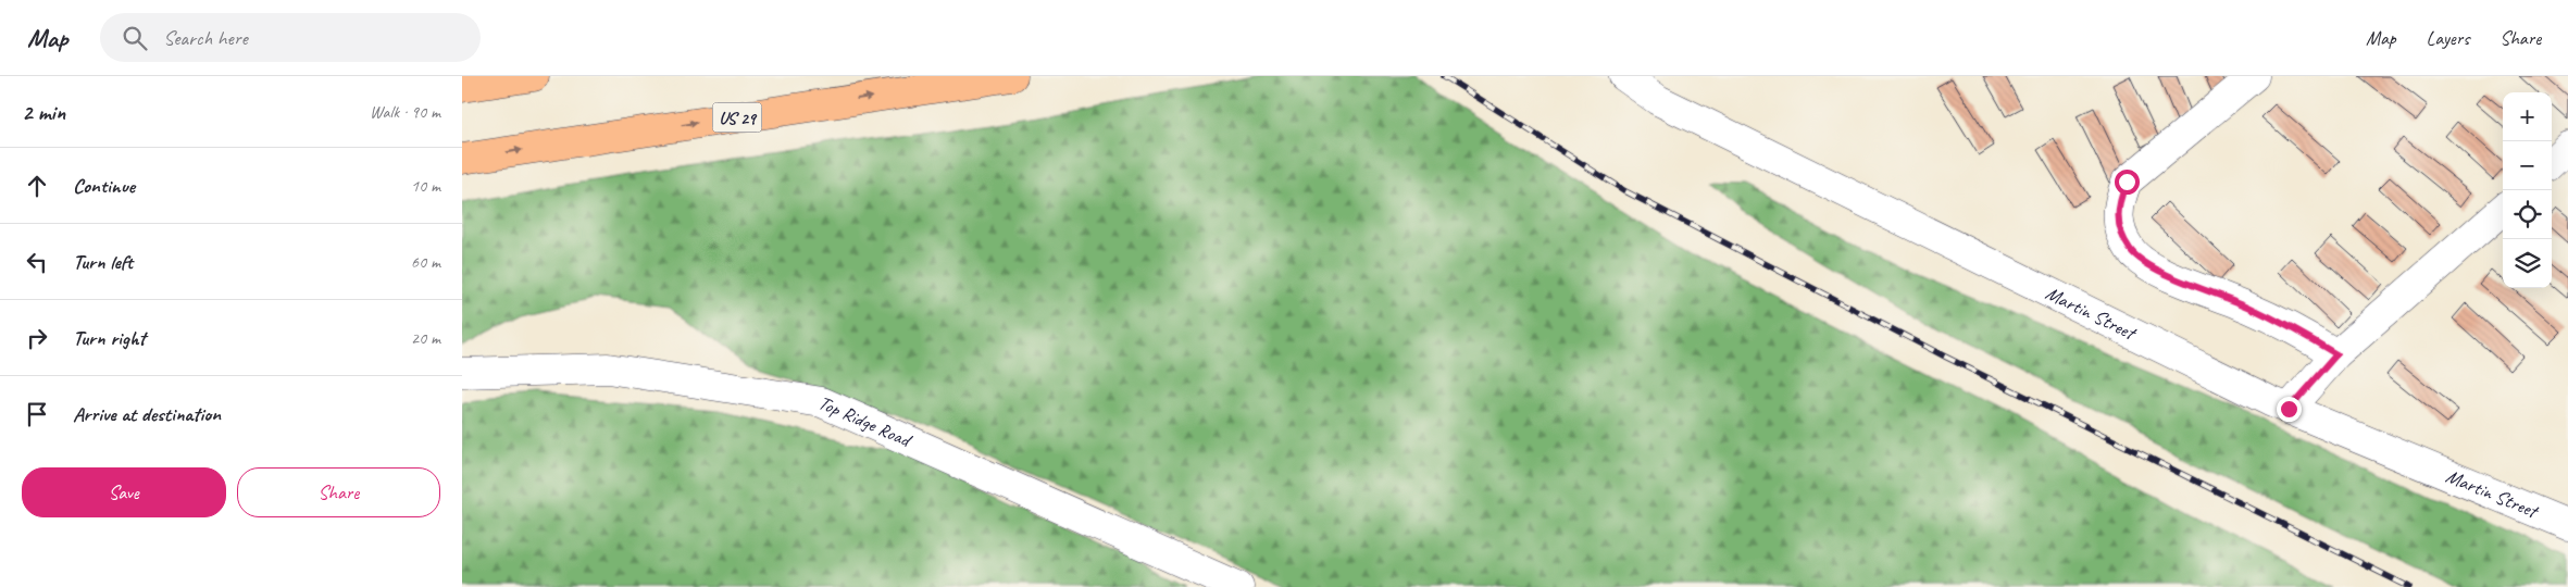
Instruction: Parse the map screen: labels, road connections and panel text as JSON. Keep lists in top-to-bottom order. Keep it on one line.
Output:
{"streets":{"highway":["US 29"],"street":["Martin Street","Top Ridge Road"]},"page":{"header":"Map","search":"Search here","nav":["Map","Layers","Share"],"heading":["2 min","Walk · 90 m"],"map_buttons":["+","−"],"list":[["Continue","10 m"],["Turn left","60 m"],["Turn right","20 m"],"Arrive at destination"],"buttons":["Save","Share"]}}
